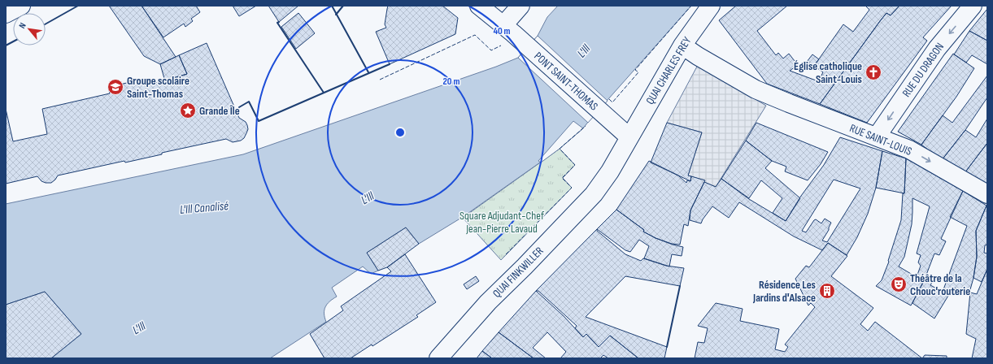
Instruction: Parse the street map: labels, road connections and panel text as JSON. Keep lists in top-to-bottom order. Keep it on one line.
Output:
{"streets":{"street":["RUE DU DRAGON","QUAI CHARLES FREY","PONT SAINT-THOMAS","RUE SAINT-LOUIS","QUAI FINKWILLER"]},"crossings":[["RUE DU DRAGON","RUE SAINT-LOUIS"],["QUAI CHARLES FREY","PONT SAINT-THOMAS"],["QUAI CHARLES FREY","RUE SAINT-LOUIS"],["QUAI CHARLES FREY","QUAI FINKWILLER"],["PONT SAINT-THOMAS","QUAI FINKWILLER"]],"one_way":["RUE DU DRAGON","RUE SAINT-LOUIS"],"water":["L'Ill","L'Ill Canalisé"],"parks":["Square Adjudant-Chef Jean-Pierre Lavaud"],"places":{"church":["Église catholique Saint-Louis"],"school or university":["Groupe scolaire Saint-Thomas"],"place":["Grande Île"],"theatre":["Théâtre de la Chouc'routerie"],"building":["Résidence Les Jardins d'Alsace"]},"north":"top left","rings":["40 m","20 m"]}
